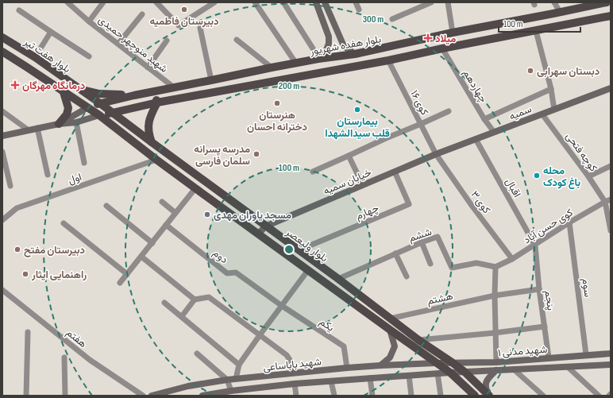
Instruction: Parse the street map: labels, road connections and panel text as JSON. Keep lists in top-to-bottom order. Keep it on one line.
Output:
{"streets":{"main road":["بلوار هفده شهریور","بلوار هفت تیر","سمیه","خیابان سمیه","بلوار ولیعصر","شهید مدنی ۱","شهید باباساعی"],"street":["شهبد منوچهر حمیدی","چهاردهم","کوی ۱۶","کوچه فتحی","اول","اقبال","کوی ۳","چهارم","کوی حسن آباد","ششم","دوم","سوم","هشتم","پنجم","یکم","هفتم"]},"crossings":[["شهبد منوچهر حمیدی","بلوار هفده شهریور"],["بلوار هفده شهریور","بلوار هفت تیر"],["بلوار هفت تیر","بلوار ولیعصر"],["چهاردهم","سمیه"],["کوی ۱۶","سمیه"],["کوی ۱۶","خیابان سمیه"],["کوی ۱۶","کوی ۳"],["سمیه","کوچه فتحی"],["سمیه","خیابان سمیه"],["سمیه","اقبال"],["سمیه","کوی ۳"],["کوچه فتحی","کوی حسن آباد"],["اول","بلوار ولیعصر"],["خیابان سمیه","کوی ۳"],["خیابان سمیه","چهارم"],["خیابان سمیه","بلوار ولیعصر"],["اقبال","کوی حسن آباد"],["اقبال","پنجم"],["کوی ۳","کوی حسن آباد"],["چهارم","بلوار ولیعصر"],["کوی حسن آباد","ششم"],["کوی حسن آباد","سوم"],["کوی حسن آباد","پنجم"],["ششم","بلوار ولیعصر"],["بلوار ولیعصر","هشتم"],["بلوار ولیعصر","شهید مدنی ۱"],["بلوار ولیعصر","شهید باباساعی"],["دوم","یکم"],["سوم","شهید مدنی ۱"],["هشتم","پنجم"],["پنجم","شهید مدنی ۱"],["یکم","شهید باباساعی"],["شهید مدنی ۱","شهید باباساعی"]],"places":{"other":["دبیرستان فاطمیه","دبستان سهرابی","هنرستان دخترانه احسان","بیمارستان قلب سیدالشهدا","مدرسه پسرانه سلمان فارسی","محله باغ کودک","مسجد یاوران مهدی","دبیرستان مفتح","راهنمایی ایثار"],"health":["میلاد","درمانگاه مهرگان"]},"scale_bar":"100 m","rings":["300 m","200 m","100 m"]}
